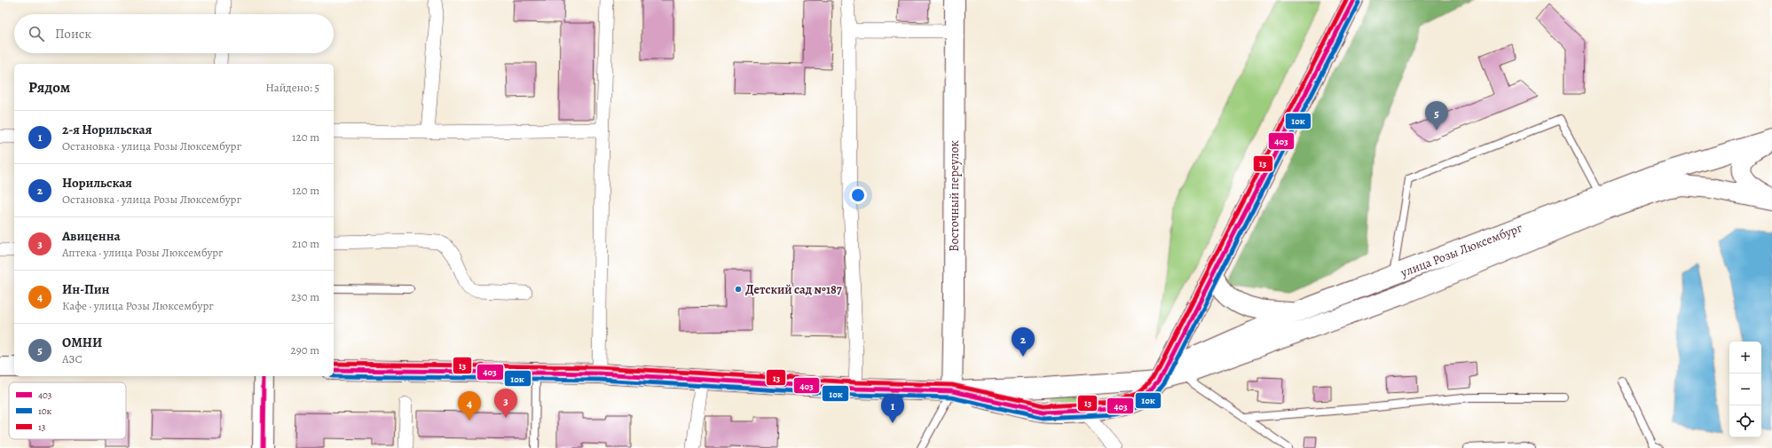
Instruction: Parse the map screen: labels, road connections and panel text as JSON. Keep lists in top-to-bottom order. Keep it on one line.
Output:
{"streets":{"main road":["Восточный переулок","улица Розы Люксембург"]},"crossings":[["Восточный переулок","улица Розы Люксембург"]],"places":["Детский сад №187"],"lines":["transit line 403","transit line 13","transit line 10к"],"legend":["403","10к","13"],"page":{"search":"Поиск","heading":["Рядом","Найдено: 5"],"pins":["5","2","3","4","1"],"list":[{"mark":"1","name":"2-я Норильская","note":"Остановка · улица Розы Люксембург","value":"120 m"},{"mark":"2","name":"Норильская","note":"Остановка · улица Розы Люксембург","value":"120 m"},{"mark":"3","name":"Авиценна","note":"Аптека · улица Розы Люксембург","value":"210 m"},{"mark":"4","name":"Ин-Пин","note":"Кафе · улица Розы Люксембург","value":"230 m"},{"mark":"5","name":"ОМНИ","note":"АЗС","value":"290 m"}],"map_buttons":["+","−"]}}
